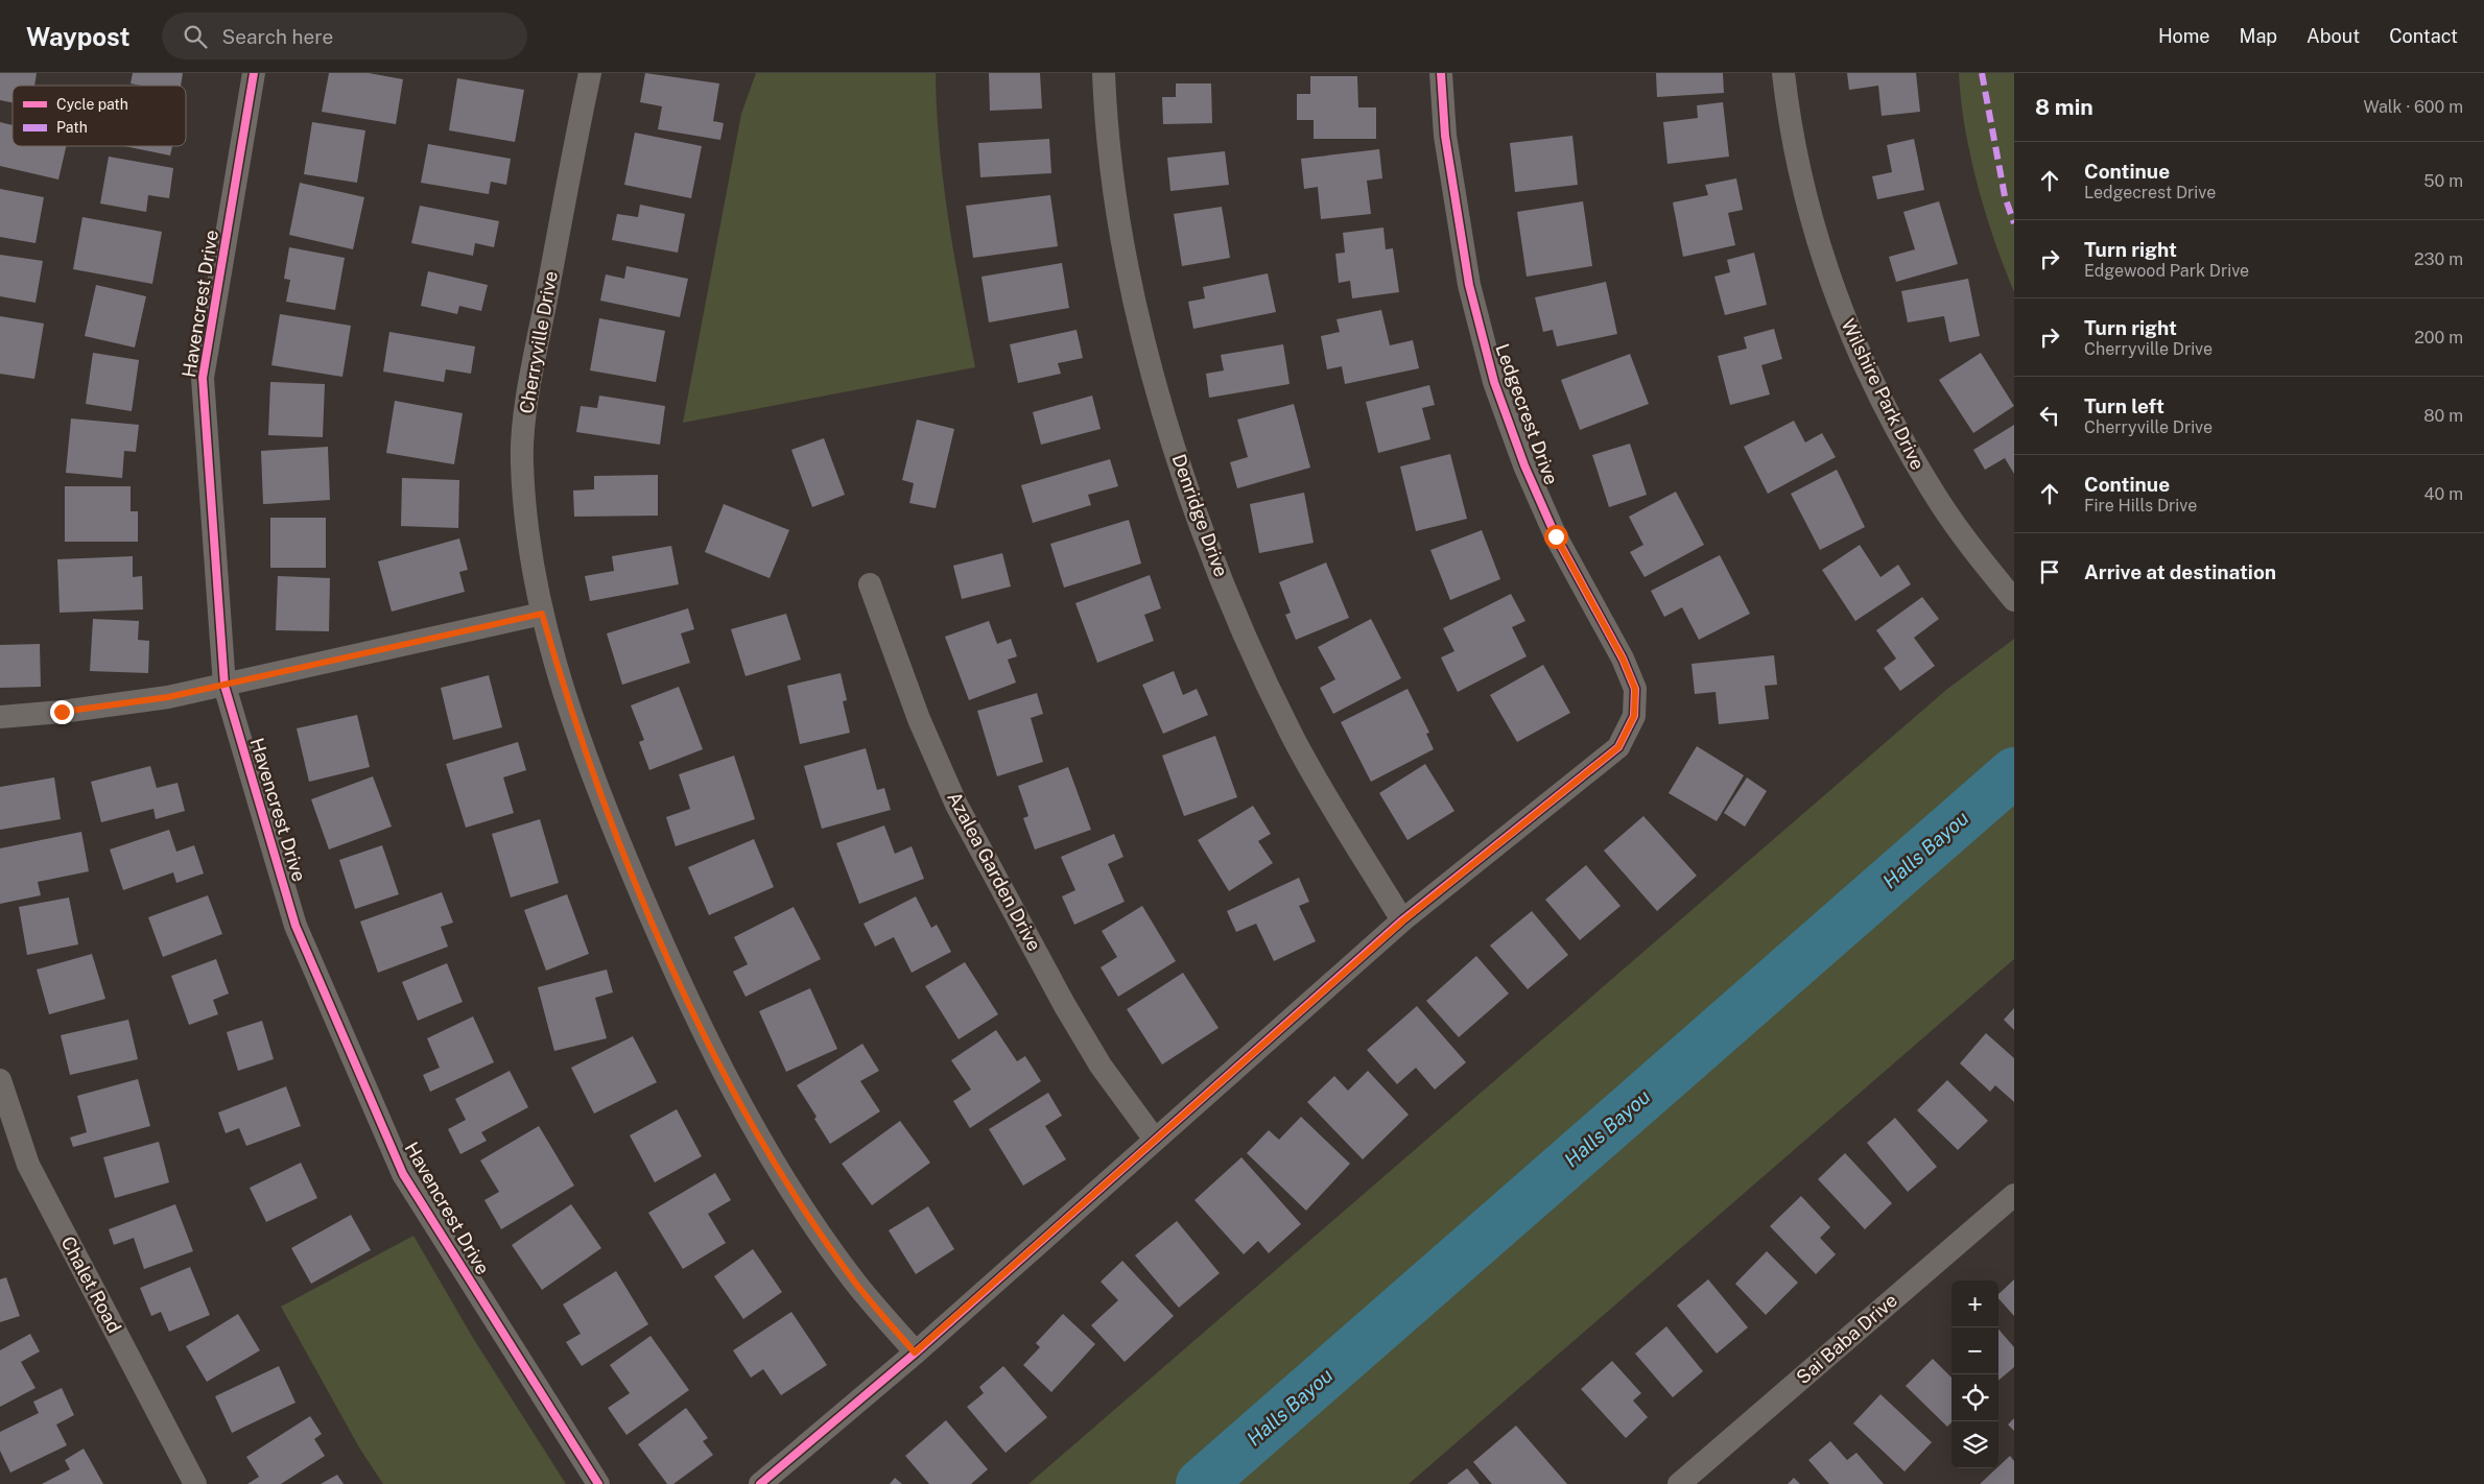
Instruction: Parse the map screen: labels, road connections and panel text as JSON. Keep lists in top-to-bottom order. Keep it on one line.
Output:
{"streets":{"street":["Havencrest Drive","Cherryville Drive","Wilshire Park Drive","Ledgecrest Drive","Denridge Drive","Azalea Garden Drive","Chalet Road","Sai Baba Drive"]},"crossings":[["Ledgecrest Drive","Denridge Drive"]],"water":["Halls Bayou"],"legend":["Cycle path","Path"],"page":{"header":"Waypost","search":"Search here","nav":["Home","Map","About","Contact"],"heading":["8 min","Walk · 600 m"],"list":[["Continue","Ledgecrest Drive","50 m"],["Turn right","Edgewood Park Drive","230 m"],["Turn right","Cherryville Drive","200 m"],["Turn left","Cherryville Drive","80 m"],["Continue","Fire Hills Drive","40 m"],"Arrive at destination"],"map_buttons":["+","−"]}}
